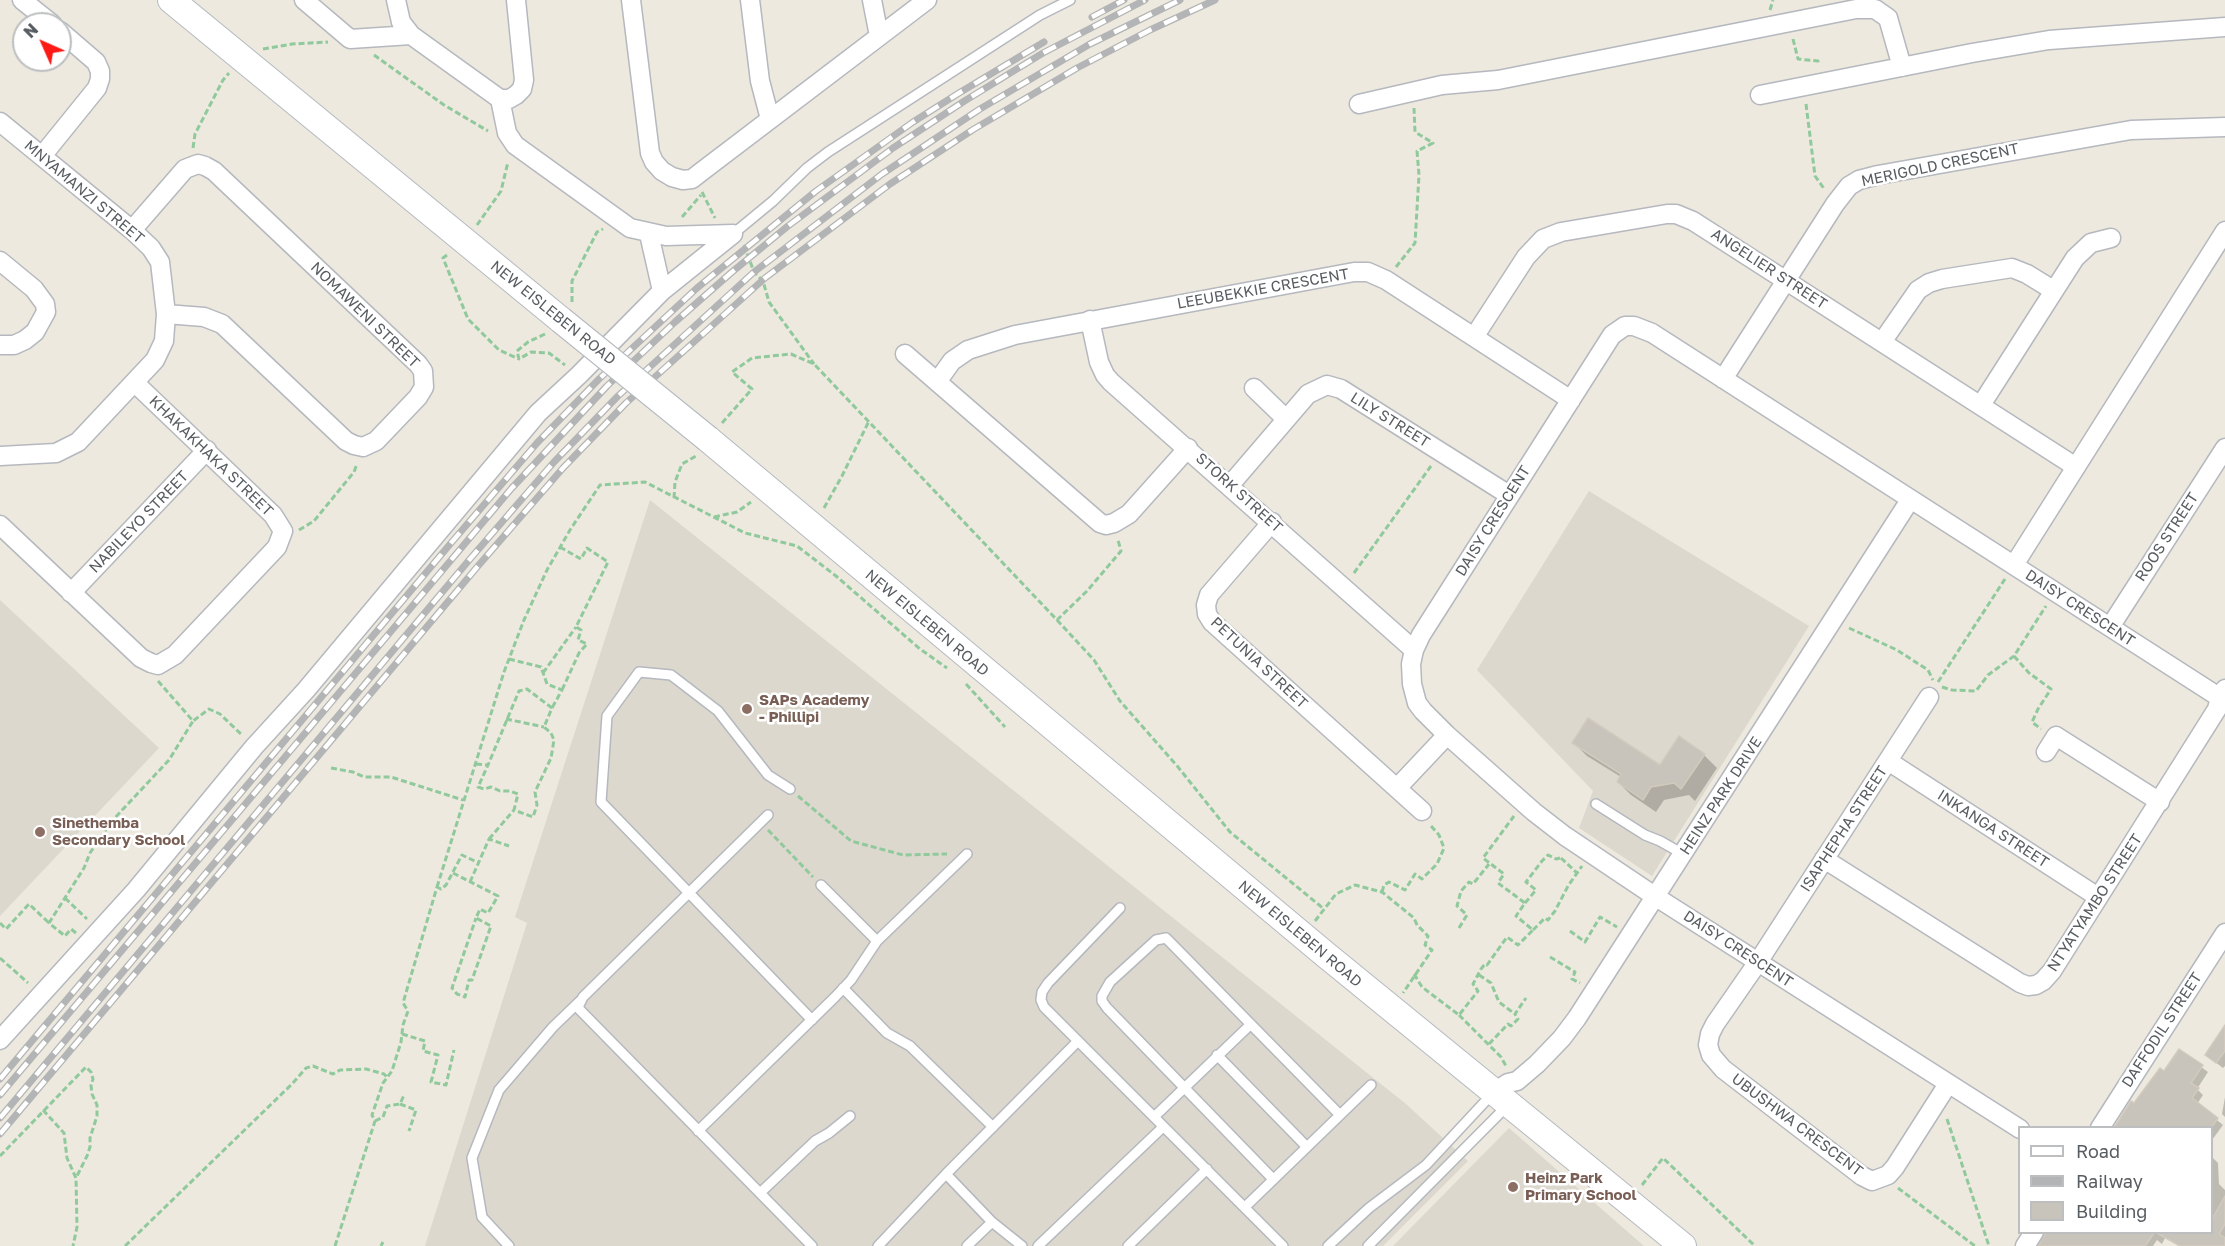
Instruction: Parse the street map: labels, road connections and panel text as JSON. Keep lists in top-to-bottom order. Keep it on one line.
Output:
{"streets":{"main road":["NEW EISLEBEN ROAD"],"street":["MERIGOLD CRESCENT","MNYAMANZI STREET","ANGELIER STREET","LEEUBEKKIE CRESCENT","NOMAWENI STREET","LILY STREET","KHAKAKHAKA STREET","STORK STREET","DAISY CRESCENT","NABILEYO STREET","ROOS STREET","PETUNIA STREET","HEINZ PARK DRIVE","ISAPHEPHA STREET","INKANGA STREET","NTYATYAMBO STREET","DAFFODIL STREET","UBUSHWA CRESCENT"]},"crossings":[["MERIGOLD CRESCENT","ANGELIER STREET"],["MERIGOLD CRESCENT","DAISY CRESCENT"],["MNYAMANZI STREET","KHAKAKHAKA STREET"],["ANGELIER STREET","LEEUBEKKIE CRESCENT"],["LEEUBEKKIE CRESCENT","STORK STREET"],["LEEUBEKKIE CRESCENT","DAISY CRESCENT"],["NEW EISLEBEN ROAD","HEINZ PARK DRIVE"],["LILY STREET","STORK STREET"],["LILY STREET","DAISY CRESCENT"],["KHAKAKHAKA STREET","NABILEYO STREET"],["STORK STREET","DAISY CRESCENT"],["STORK STREET","PETUNIA STREET"],["DAISY CRESCENT","ROOS STREET"],["DAISY CRESCENT","HEINZ PARK DRIVE"],["DAISY CRESCENT","ISAPHEPHA STREET"],["DAISY CRESCENT","NTYATYAMBO STREET"],["DAISY CRESCENT","UBUSHWA CRESCENT"],["ISAPHEPHA STREET","INKANGA STREET"],["ISAPHEPHA STREET","NTYATYAMBO STREET"],["ISAPHEPHA STREET","UBUSHWA CRESCENT"],["INKANGA STREET","NTYATYAMBO STREET"]],"places":["SAPs Academy - Phillipi","Sinethemba Secondary School","Heinz Park Primary School"],"legend":["Road","Railway","Building"],"north":"top left"}
